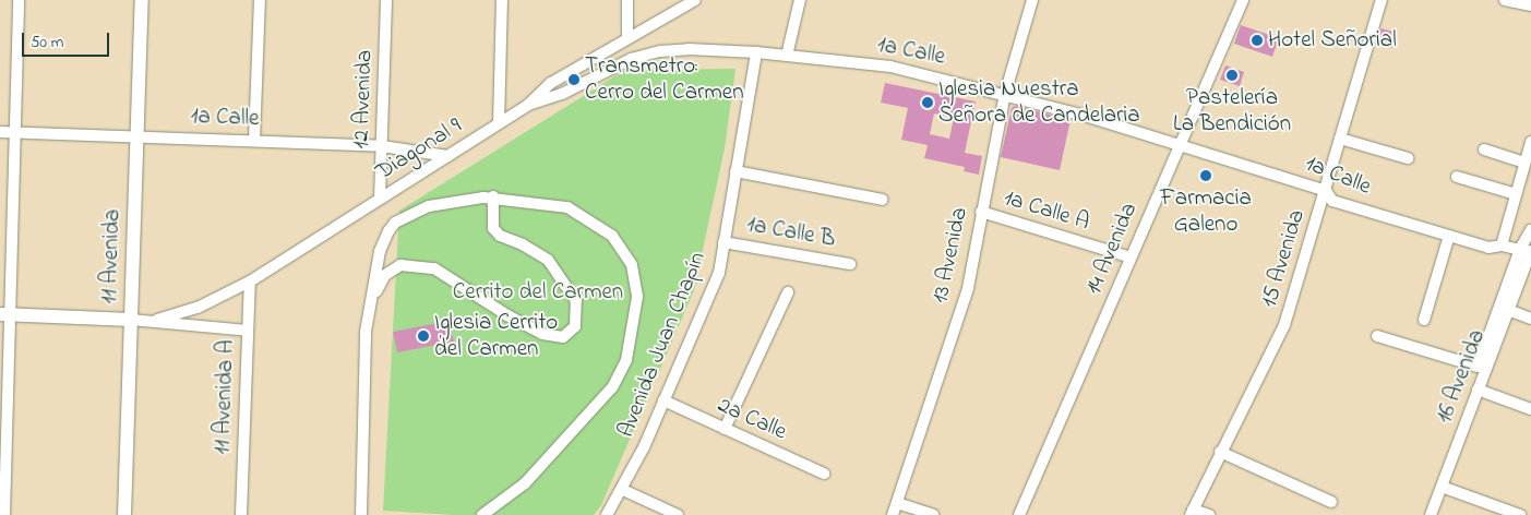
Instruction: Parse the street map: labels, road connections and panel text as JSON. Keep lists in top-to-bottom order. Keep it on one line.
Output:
{"streets":{"main road":["11 Avenida"],"street":["1a Calle","12 Avenida","Diagonal 9","1a Calle A","1a Calle B","14 Avenida","13 Avenida","15 Avenida","Avenida Juan Chapín","16 Avenida","11 Avenida A","2a Calle"]},"crossings":[["1a Calle","12 Avenida"],["1a Calle","Diagonal 9"],["1a Calle","14 Avenida"],["1a Calle","13 Avenida"],["1a Calle","11 Avenida"],["1a Calle","15 Avenida"],["1a Calle","Avenida Juan Chapín"],["1a Calle","16 Avenida"],["12 Avenida","Diagonal 9"],["Diagonal 9","11 Avenida A"],["1a Calle A","14 Avenida"],["1a Calle A","13 Avenida"],["1a Calle B","Avenida Juan Chapín"],["Avenida Juan Chapín","2a Calle"]],"parks":["Cerrito del Carmen"],"places":["Hotel Señorial","Pastelería La Bendición","Transmetro: Cerro del Carmen","Iglesia Nuestra Señora de Candelaria","Farmacia Galeno","Iglesia Cerrito del Carmen"],"scale_bar":"50 m"}
